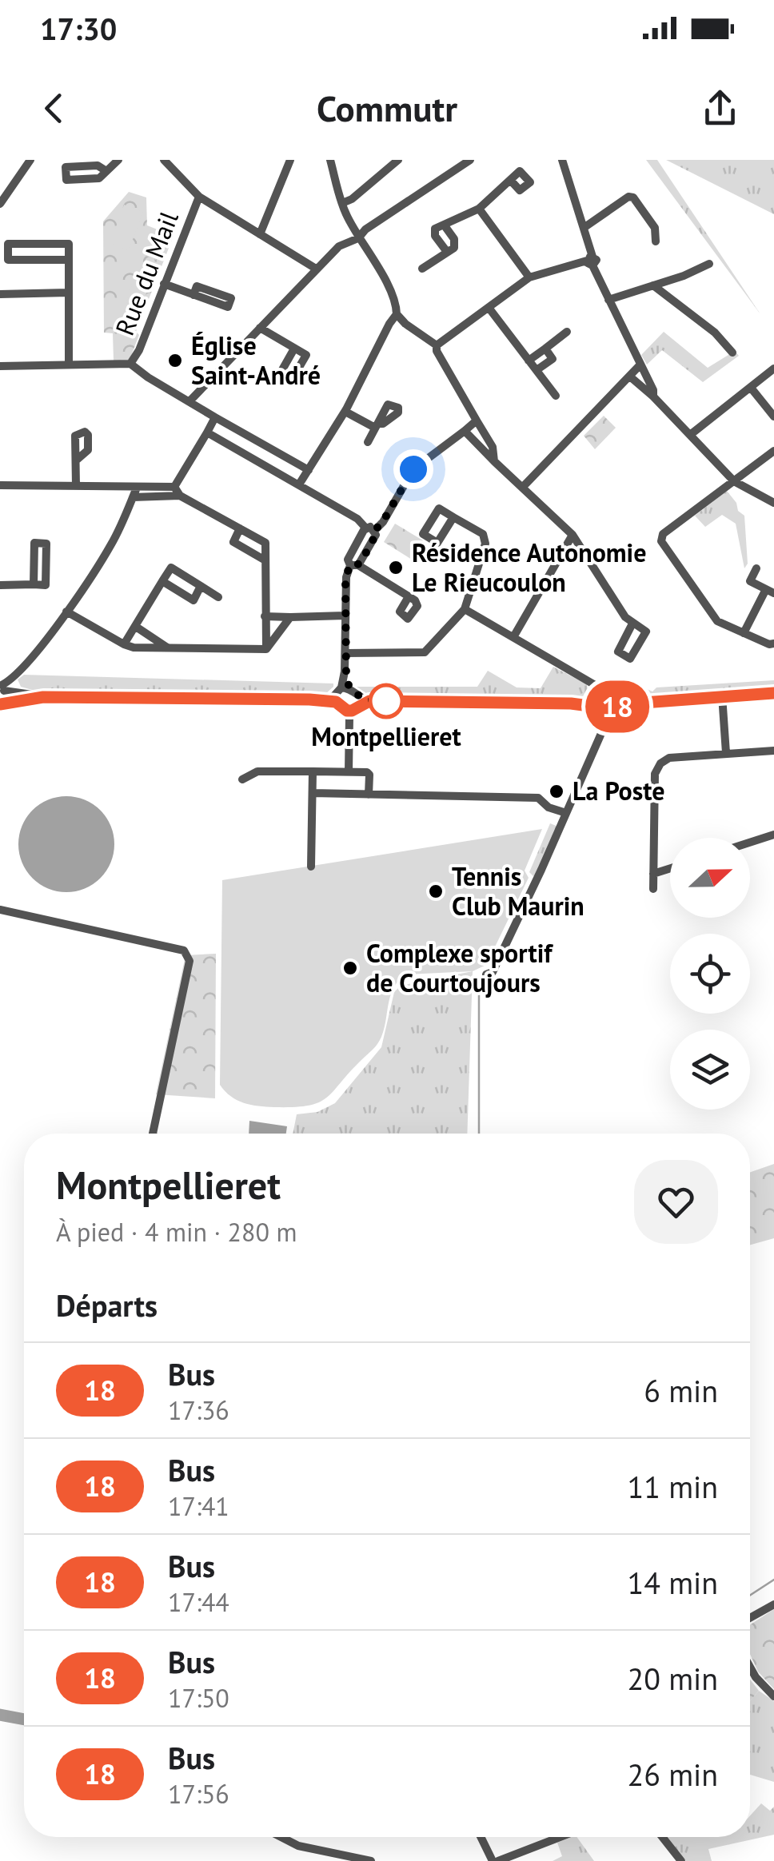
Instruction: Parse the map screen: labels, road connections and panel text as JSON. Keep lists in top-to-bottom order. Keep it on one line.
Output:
{"streets":{"street":["Rue du Mail"]},"places":["Église Saint-André","Résidence Autonomie Le Rieucoulon","Montpellieret","La Poste","Tennis Club Maurin","Complexe sportif de Courtoujours"],"lines":["bus line 18"],"north":"right","page":{"status":"17:30","header":"Commutr","on_map":"18","heading":[["Montpellieret","À pied · 4 min · 280 m"],"Départs"],"list":[{"mark":"18","name":"Bus","note":"17:36","value":"6 min"},{"mark":"18","name":"Bus","note":"17:41","value":"11 min"},{"mark":"18","name":"Bus","note":"17:44","value":"14 min"},{"mark":"18","name":"Bus","note":"17:50","value":"20 min"},{"mark":"18","name":"Bus","note":"17:56","value":"26 min"}]}}
